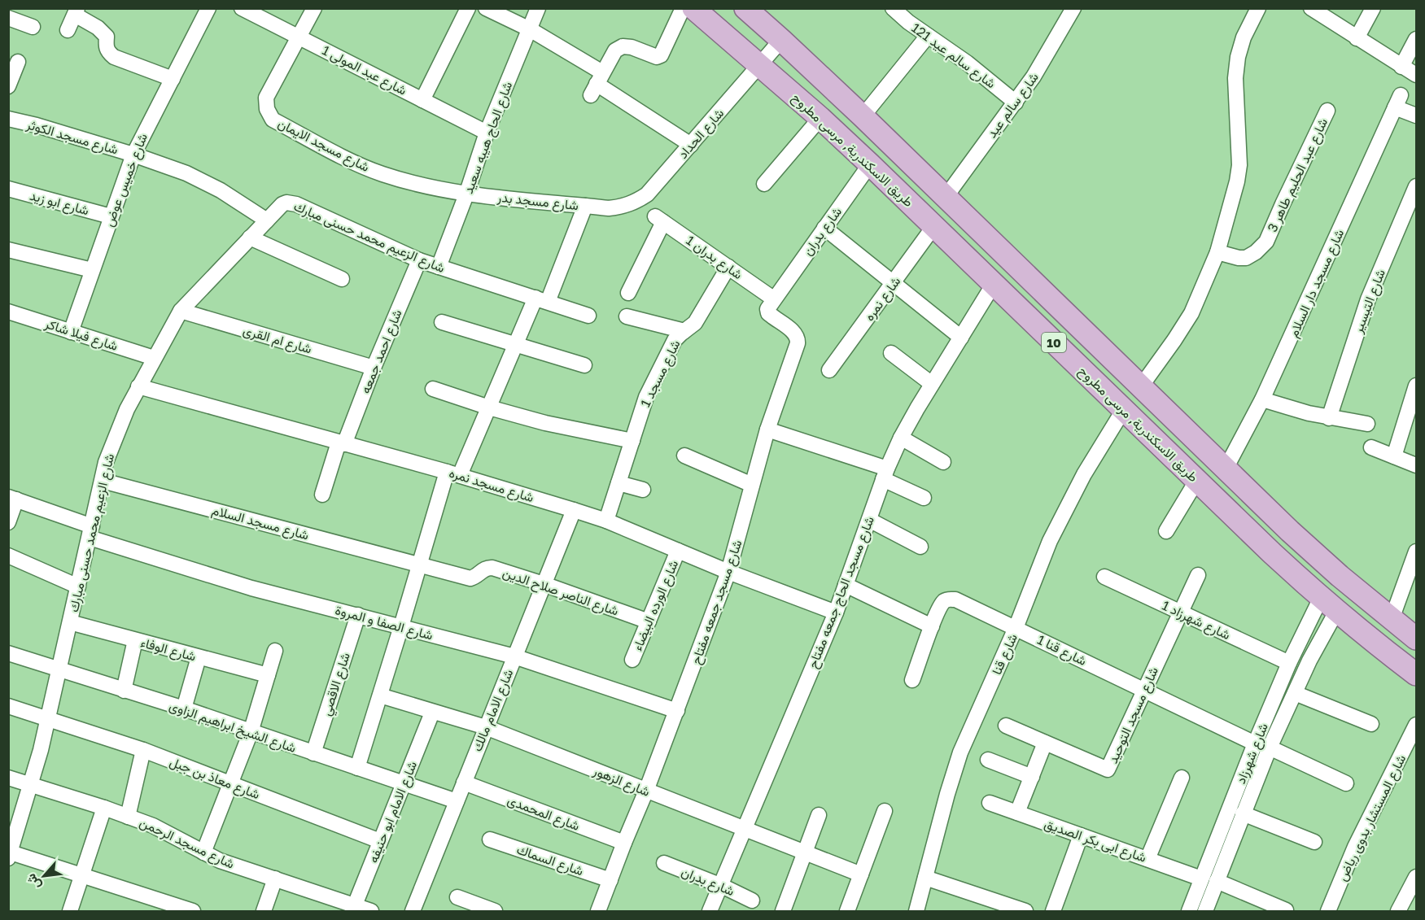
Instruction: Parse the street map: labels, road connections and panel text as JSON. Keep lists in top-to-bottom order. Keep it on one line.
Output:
{"streets":{"main road":["طريق الاسكندرية, مرسى مطروح","10"],"street":["شارع سالم عيد 121","شارع عبد المولى 1","شارع سالم عيد","شارع الحداد","شارع مسجد الكوثر","شارع الحاج هيبه سعيد","شارع مسجد الايمان","شارع عبد الحليم طاهر 3","شارع خميس عوض","شارع مسجد بدر","شارع ابو زيد","شارع بدران","شارع الزعيم محمد حسنى مبارك","شارع بدران 1","شارع مسجد دار السلام","شارع نمره","شارع التيسير","شارع فيلا شاكر","شارع ام القرى","شارع احمد جمعه","شارع مسجد 1","شارع مسجد نمره","شارع مسجد السلام","شارع الناصر صلاح الدين","شارع مسجد الحاج جمعه مفتاح","شارع مسجد جمعه مفتاح","شارع الورده البيضاء","شارع شهرزاد 1","شارع الصفا و المروة","شارع الوفاء","شارع قنا 1","شارع قنا","شارع الاقصي","شارع الامام مالك","شارع مسجد التوحيد","شارع الشيخ ابراهيم الزاوى","شارع شهرزاد","شارع معاذ بن جبل","شارع الزهور","شارع الامام ابو حنيفه","شارع المحمدى","شارع المستشار بدوى رياض","شارع ابى بكر الصديق","شارع مسجد الرحمن","شارع السماك"]},"crossings":[["شارع سالم عيد 121","شارع سالم عيد"],["شارع عبد المولى 1","شارع الحاج هيبه سعيد"],["شارع عبد المولى 1","شارع مسجد الايمان"],["شارع سالم عيد","10"],["شارع الحداد","طريق الاسكندرية, مرسى مطروح"],["شارع الحداد","شارع مسجد بدر"],["شارع الحداد","10"],["شارع مسجد الكوثر","شارع خميس عوض"],["شارع مسجد الكوثر","شارع الزعيم محمد حسنى مبارك"],["شارع الحاج هيبه سعيد","شارع مسجد الايمان"],["شارع الحاج هيبه سعيد","شارع مسجد بدر"],["شارع الحاج هيبه سعيد","شارع الزعيم محمد حسنى مبارك"],["شارع مسجد الايمان","شارع مسجد بدر"],["طريق الاسكندرية, مرسى مطروح","شارع بدران"],["طريق الاسكندرية, مرسى مطروح","شارع نمره"],["طريق الاسكندرية, مرسى مطروح","شارع مسجد الحاج جمعه مفتاح"],["طريق الاسكندرية, مرسى مطروح","شارع قنا"],["طريق الاسكندرية, مرسى مطروح","شارع شهرزاد"],["شارع خميس عوض","شارع ابو زيد"],["شارع خميس عوض","شارع فيلا شاكر"],["شارع بدران","شارع بدران 1"],["شارع بدران","شارع مسجد الحاج جمعه مفتاح"],["شارع بدران","شارع مسجد جمعه مفتاح"],["شارع الزعيم محمد حسنى مبارك","شارع فيلا شاكر"],["شارع الزعيم محمد حسنى مبارك","شارع ام القرى"],["شارع الزعيم محمد حسنى مبارك","شارع احمد جمعه"],["شارع الزعيم محمد حسنى مبارك","شارع مسجد نمره"],["شارع الزعيم محمد حسنى مبارك","شارع مسجد السلام"],["شارع الزعيم محمد حسنى مبارك","شارع الصفا و المروة"],["شارع الزعيم محمد حسنى مبارك","شارع الوفاء"],["شارع الزعيم محمد حسنى مبارك","شارع الشيخ ابراهيم الزاوى"],["شارع الزعيم محمد حسنى مبارك","شارع معاذ بن جبل"],["شارع الزعيم محمد حسنى مبارك","شارع مسجد الرحمن"],["شارع بدران 1","شارع مسجد 1"],["شارع بدران 1","شارع مسجد جمعه مفتاح"],["شارع مسجد دار السلام","10"],["شارع ام القرى","شارع احمد جمعه"],["شارع احمد جمعه","شارع مسجد نمره"],["شارع مسجد 1","شارع مسجد نمره"],["شارع مسجد نمره","شارع مسجد الحاج جمعه مفتاح"],["شارع مسجد نمره","شارع مسجد جمعه مفتاح"],["شارع مسجد نمره","شارع الورده البيضاء"],["شارع مسجد نمره","شارع الامام مالك"],["شارع مسجد السلام","شارع الناصر صلاح الدين"],["شارع الناصر صلاح الدين","شارع الورده البيضاء"],["شارع الناصر صلاح الدين","شارع الامام مالك"],["شارع مسجد الحاج جمعه مفتاح","شارع الزهور"],["شارع مسجد جمعه مفتاح","شارع الصفا و المروة"],["شارع مسجد جمعه مفتاح","شارع الزهور"],["شارع مسجد جمعه مفتاح","شارع المحمدى"],["شارع مسجد جمعه مفتاح","شارع السماك"],["شارع شهرزاد 1","شارع مسجد التوحيد"],["شارع شهرزاد 1","شارع شهرزاد"],["شارع الصفا و المروة","شارع الاقصي"],["شارع الصفا و المروة","شارع الامام مالك"],["شارع قنا 1","شارع قنا"],["شارع قنا 1","شارع مسجد التوحيد"],["شارع قنا 1","شارع شهرزاد"],["شارع الاقصي","شارع الشيخ ابراهيم الزاوى"],["شارع الامام مالك","شارع الشيخ ابراهيم الزاوى"],["شارع الامام مالك","شارع الزهور"],["شارع الامام مالك","شارع المحمدى"],["شارع الشيخ ابراهيم الزاوى","شارع الامام ابو حنيفه"],["شارع شهرزاد","شارع ابى بكر الصديق"],["شارع معاذ بن جبل","شارع الامام ابو حنيفه"],["شارع الزهور","شارع الامام ابو حنيفه"],["شارع الامام ابو حنيفه","شارع مسجد الرحمن"]],"north":"bottom left"}
